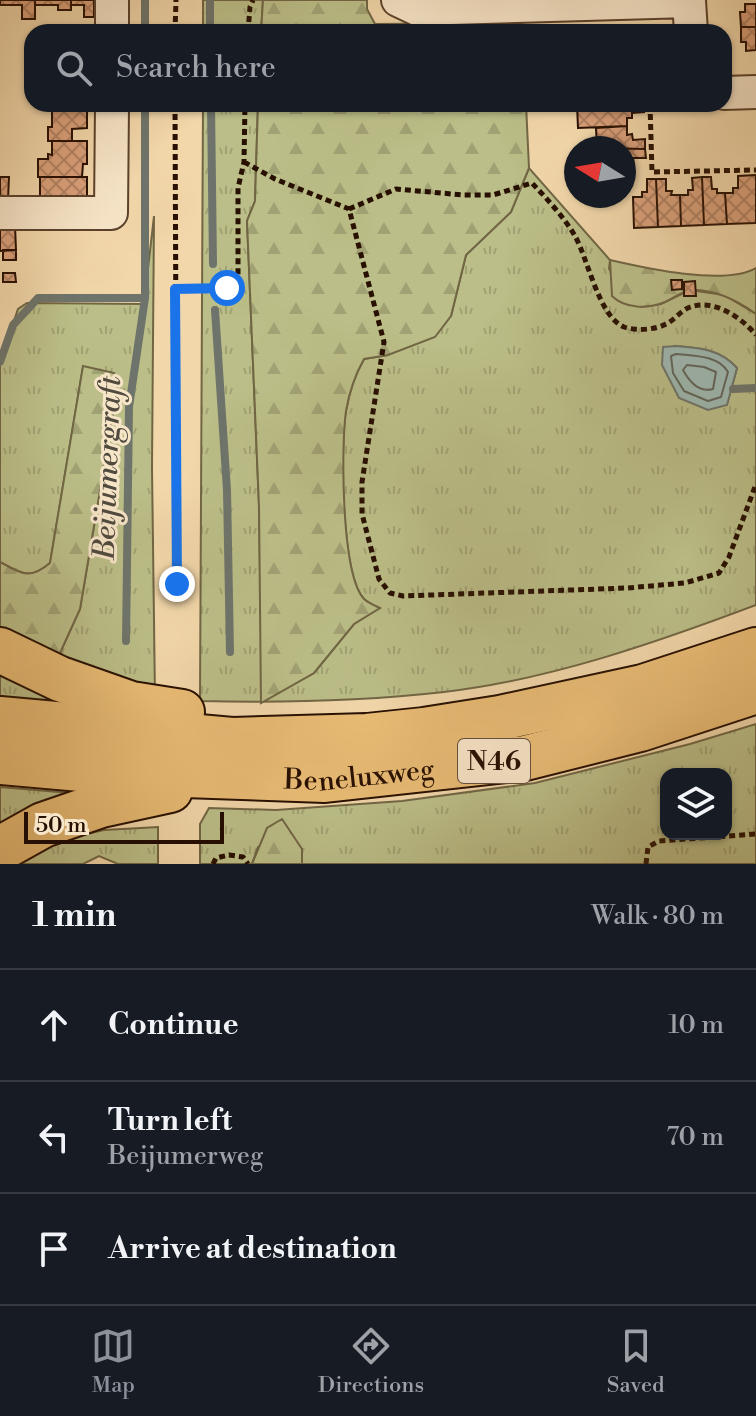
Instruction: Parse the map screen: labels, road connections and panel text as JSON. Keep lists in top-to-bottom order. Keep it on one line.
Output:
{"streets":{"highway":["N46","Beneluxweg"]},"crossings":[["N46","Beneluxweg"]],"water":["Beijumergraft"],"scale_bar":"50 m","north":"left","page":{"search":"Search here","scale":"50 m","heading":["1 min","Walk · 80 m"],"list":[["Continue","10 m"],["Turn left","Beijumerweg","70 m"],"Arrive at destination"],"nav":["Map","Directions","Saved"]}}
